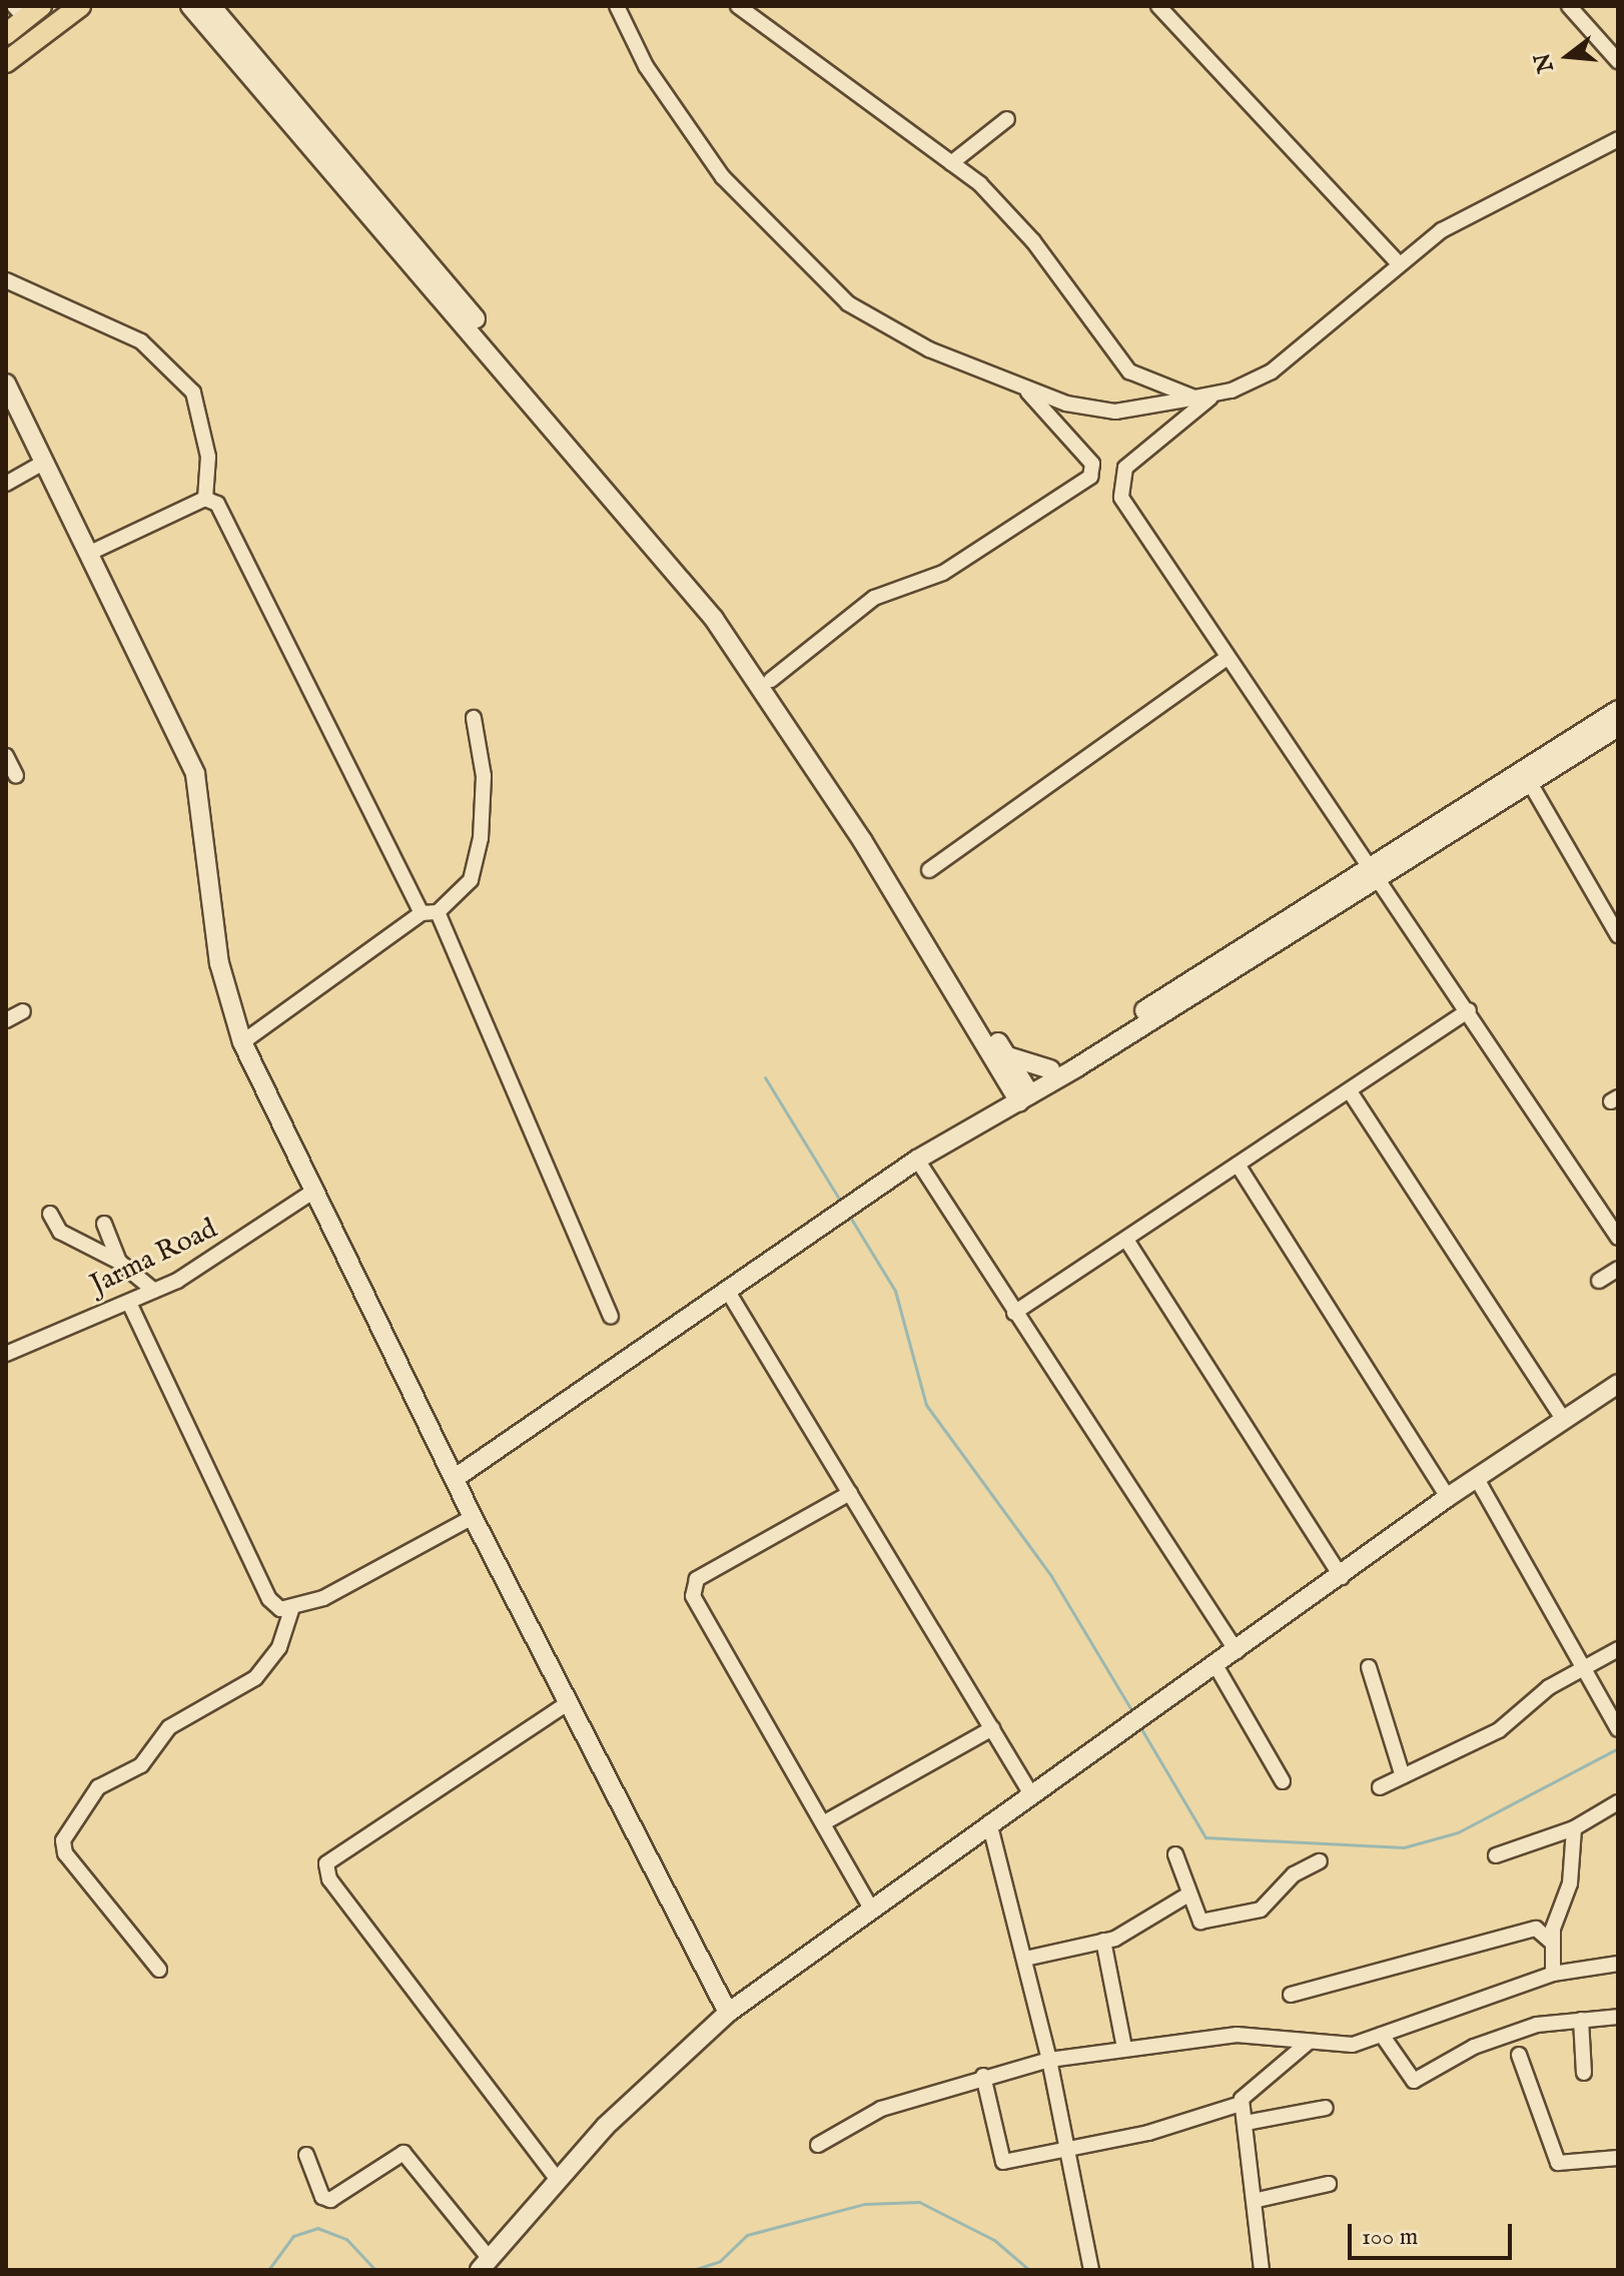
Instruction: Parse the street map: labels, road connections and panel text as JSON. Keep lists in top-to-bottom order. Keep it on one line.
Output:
{"streets":{"street":["Jarma Road"]},"scale_bar":"100 m","north":"left"}
